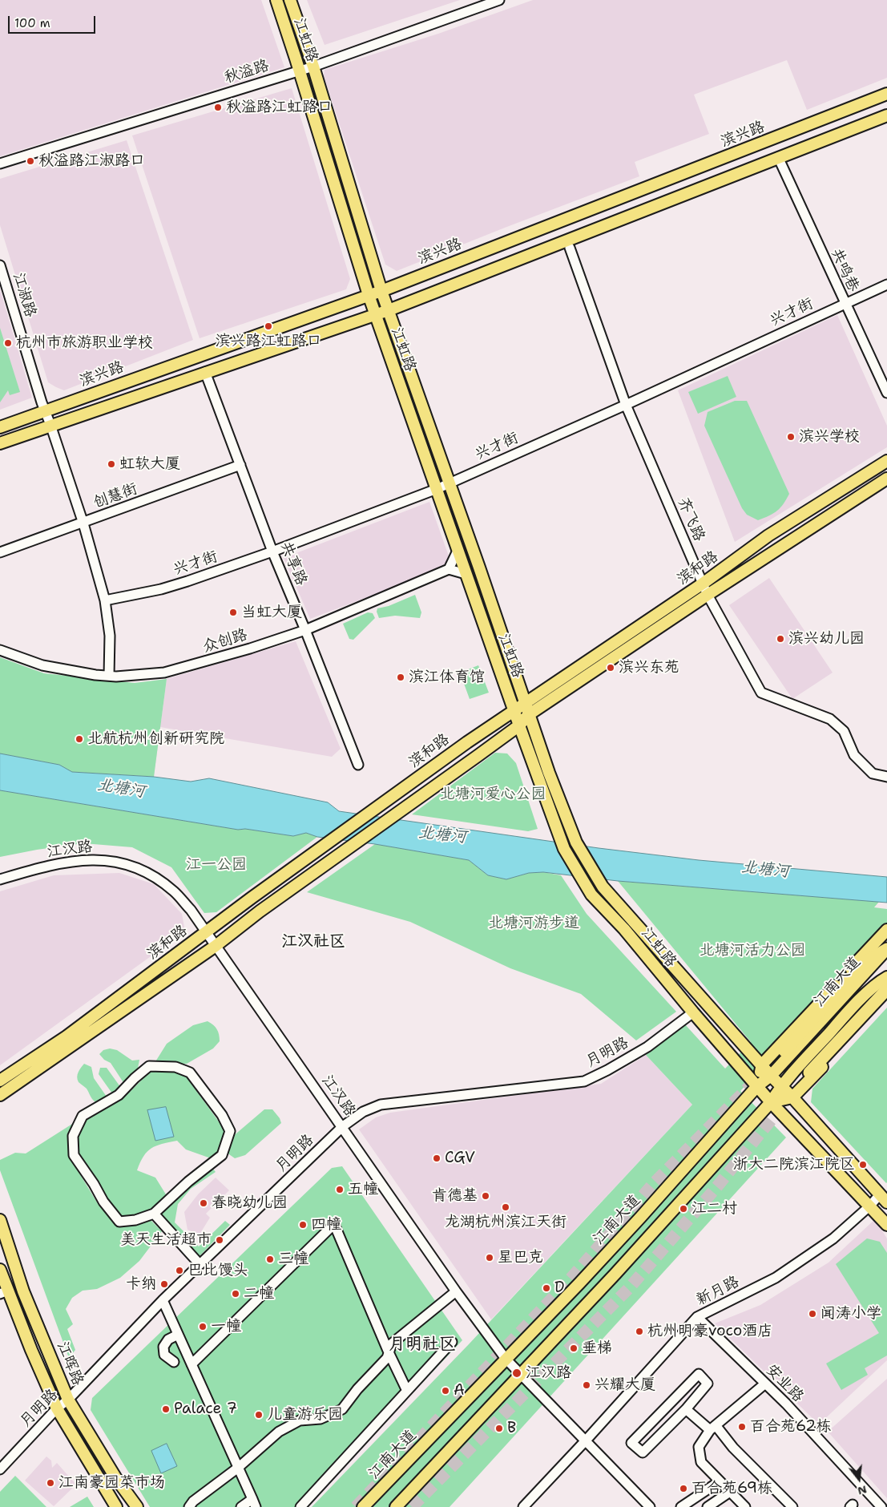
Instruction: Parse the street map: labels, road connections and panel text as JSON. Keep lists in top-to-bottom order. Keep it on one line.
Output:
{"streets":{"main road":["江虹路","滨兴路","滨和路","江南大道","江晖路"],"street":["秋溢路","共鸣巷","江淑路","兴才街","创慧街","齐飞路","共享路","众创路","江汉路","月明路","新月路","安业路"]},"crossings":[["江虹路","秋溢路"],["江虹路","滨兴路"],["江虹路","兴才街"],["江虹路","滨和路"],["江虹路","江南大道"],["江虹路","月明路"],["江虹路","新月路"],["滨兴路","共鸣巷"],["滨兴路","江淑路"],["滨兴路","共享路"],["共鸣巷","兴才街"],["江淑路","兴才街"],["江淑路","创慧街"],["江淑路","众创路"],["兴才街","齐飞路"],["兴才街","共享路"],["创慧街","共享路"],["齐飞路","滨和路"],["共享路","众创路"],["滨和路","江汉路"],["江汉路","江南大道"],["江汉路","月明路"],["江汉路","新月路"],["月明路","江晖路"],["新月路","安业路"]],"districts":["江汉社区","月明社区"],"water":["北塘河"],"parks":["北塘河爱心公园","江一公园","北塘河游步道","北塘河活力公园"],"places":["秋溢路江虹路口","秋溢路江淑路口","滨兴路江虹路口","杭州市旅游职业学校","滨兴学校","虹软大厦","当虹大厦","滨兴幼儿园","滨兴东苑","滨江体育馆","北航杭州创新研究院","CGV","浙大二院滨江院区","五幢","肯德基","春晓幼儿园","龙湖杭州滨江天街","江二村","四幢","美天生活超市","星巴克","三幢","巴比馒头","卡纳","D","二幢","闻涛小学","一幢","杭州明豪voco酒店","垂梯","江汉路","兴耀大厦","A","Palace 7","儿童游乐园","百合苑62栋","B","江南豪园菜市场","百合苑69栋"],"scale_bar":"100 m","north":"bottom"}
